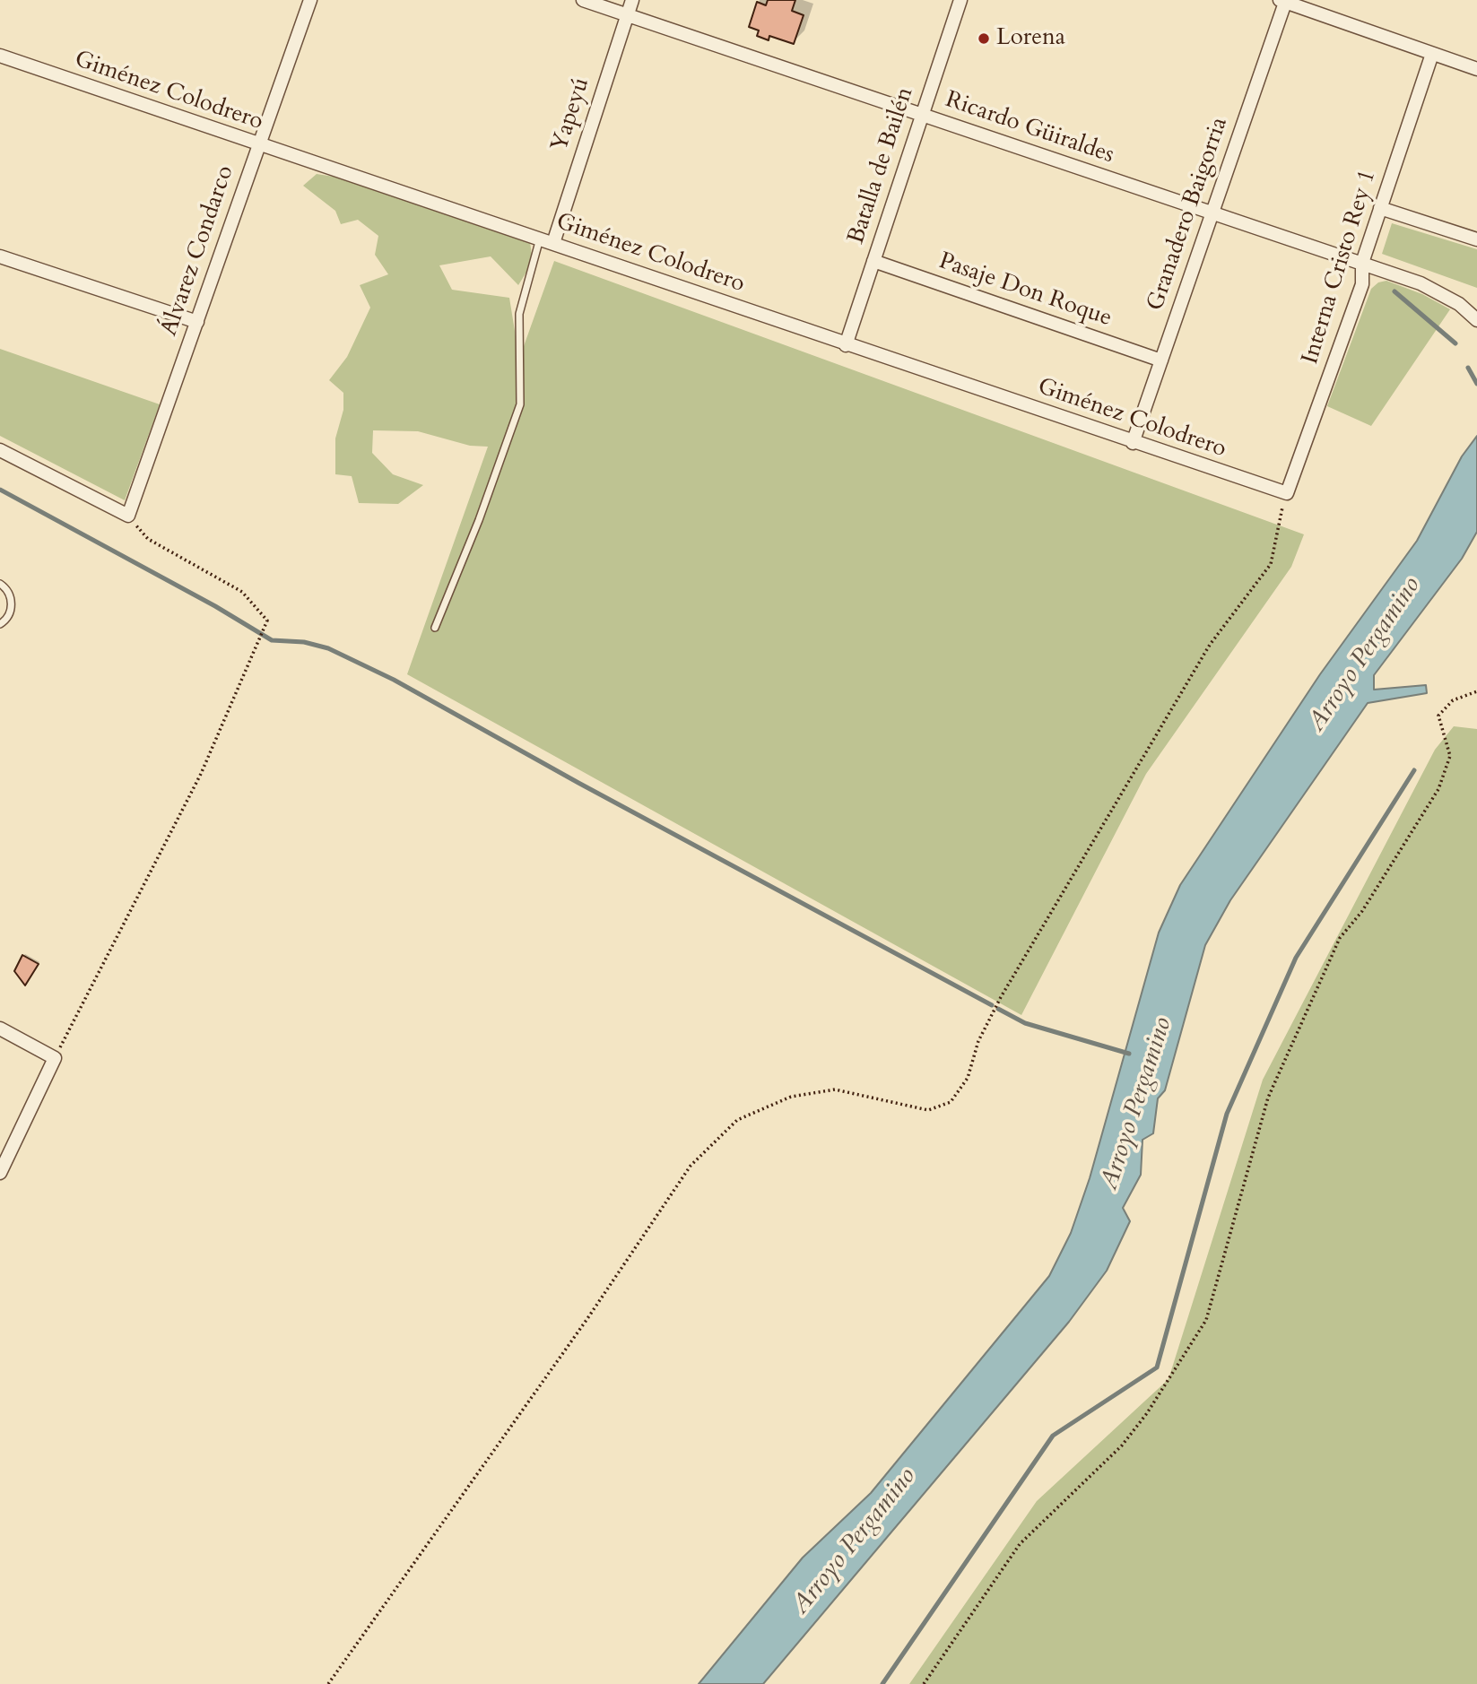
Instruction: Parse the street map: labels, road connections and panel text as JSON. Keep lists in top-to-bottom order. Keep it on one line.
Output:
{"streets":{"street":["Giménez Colodrero","Yapeyú","Ricardo Güiraldes","Batalla de Bailén","Granadero Baigorria","Álvarez Condarco","Interna Cristo Rey 1","Pasaje Don Roque"]},"crossings":[["Giménez Colodrero","Yapeyú"],["Giménez Colodrero","Batalla de Bailén"],["Giménez Colodrero","Granadero Baigorria"],["Giménez Colodrero","Álvarez Condarco"],["Giménez Colodrero","Interna Cristo Rey 1"],["Yapeyú","Ricardo Güiraldes"],["Ricardo Güiraldes","Batalla de Bailén"],["Ricardo Güiraldes","Granadero Baigorria"],["Ricardo Güiraldes","Interna Cristo Rey 1"],["Batalla de Bailén","Pasaje Don Roque"],["Granadero Baigorria","Pasaje Don Roque"]],"water":["Arroyo Pergamino"],"places":["Lorena"]}
